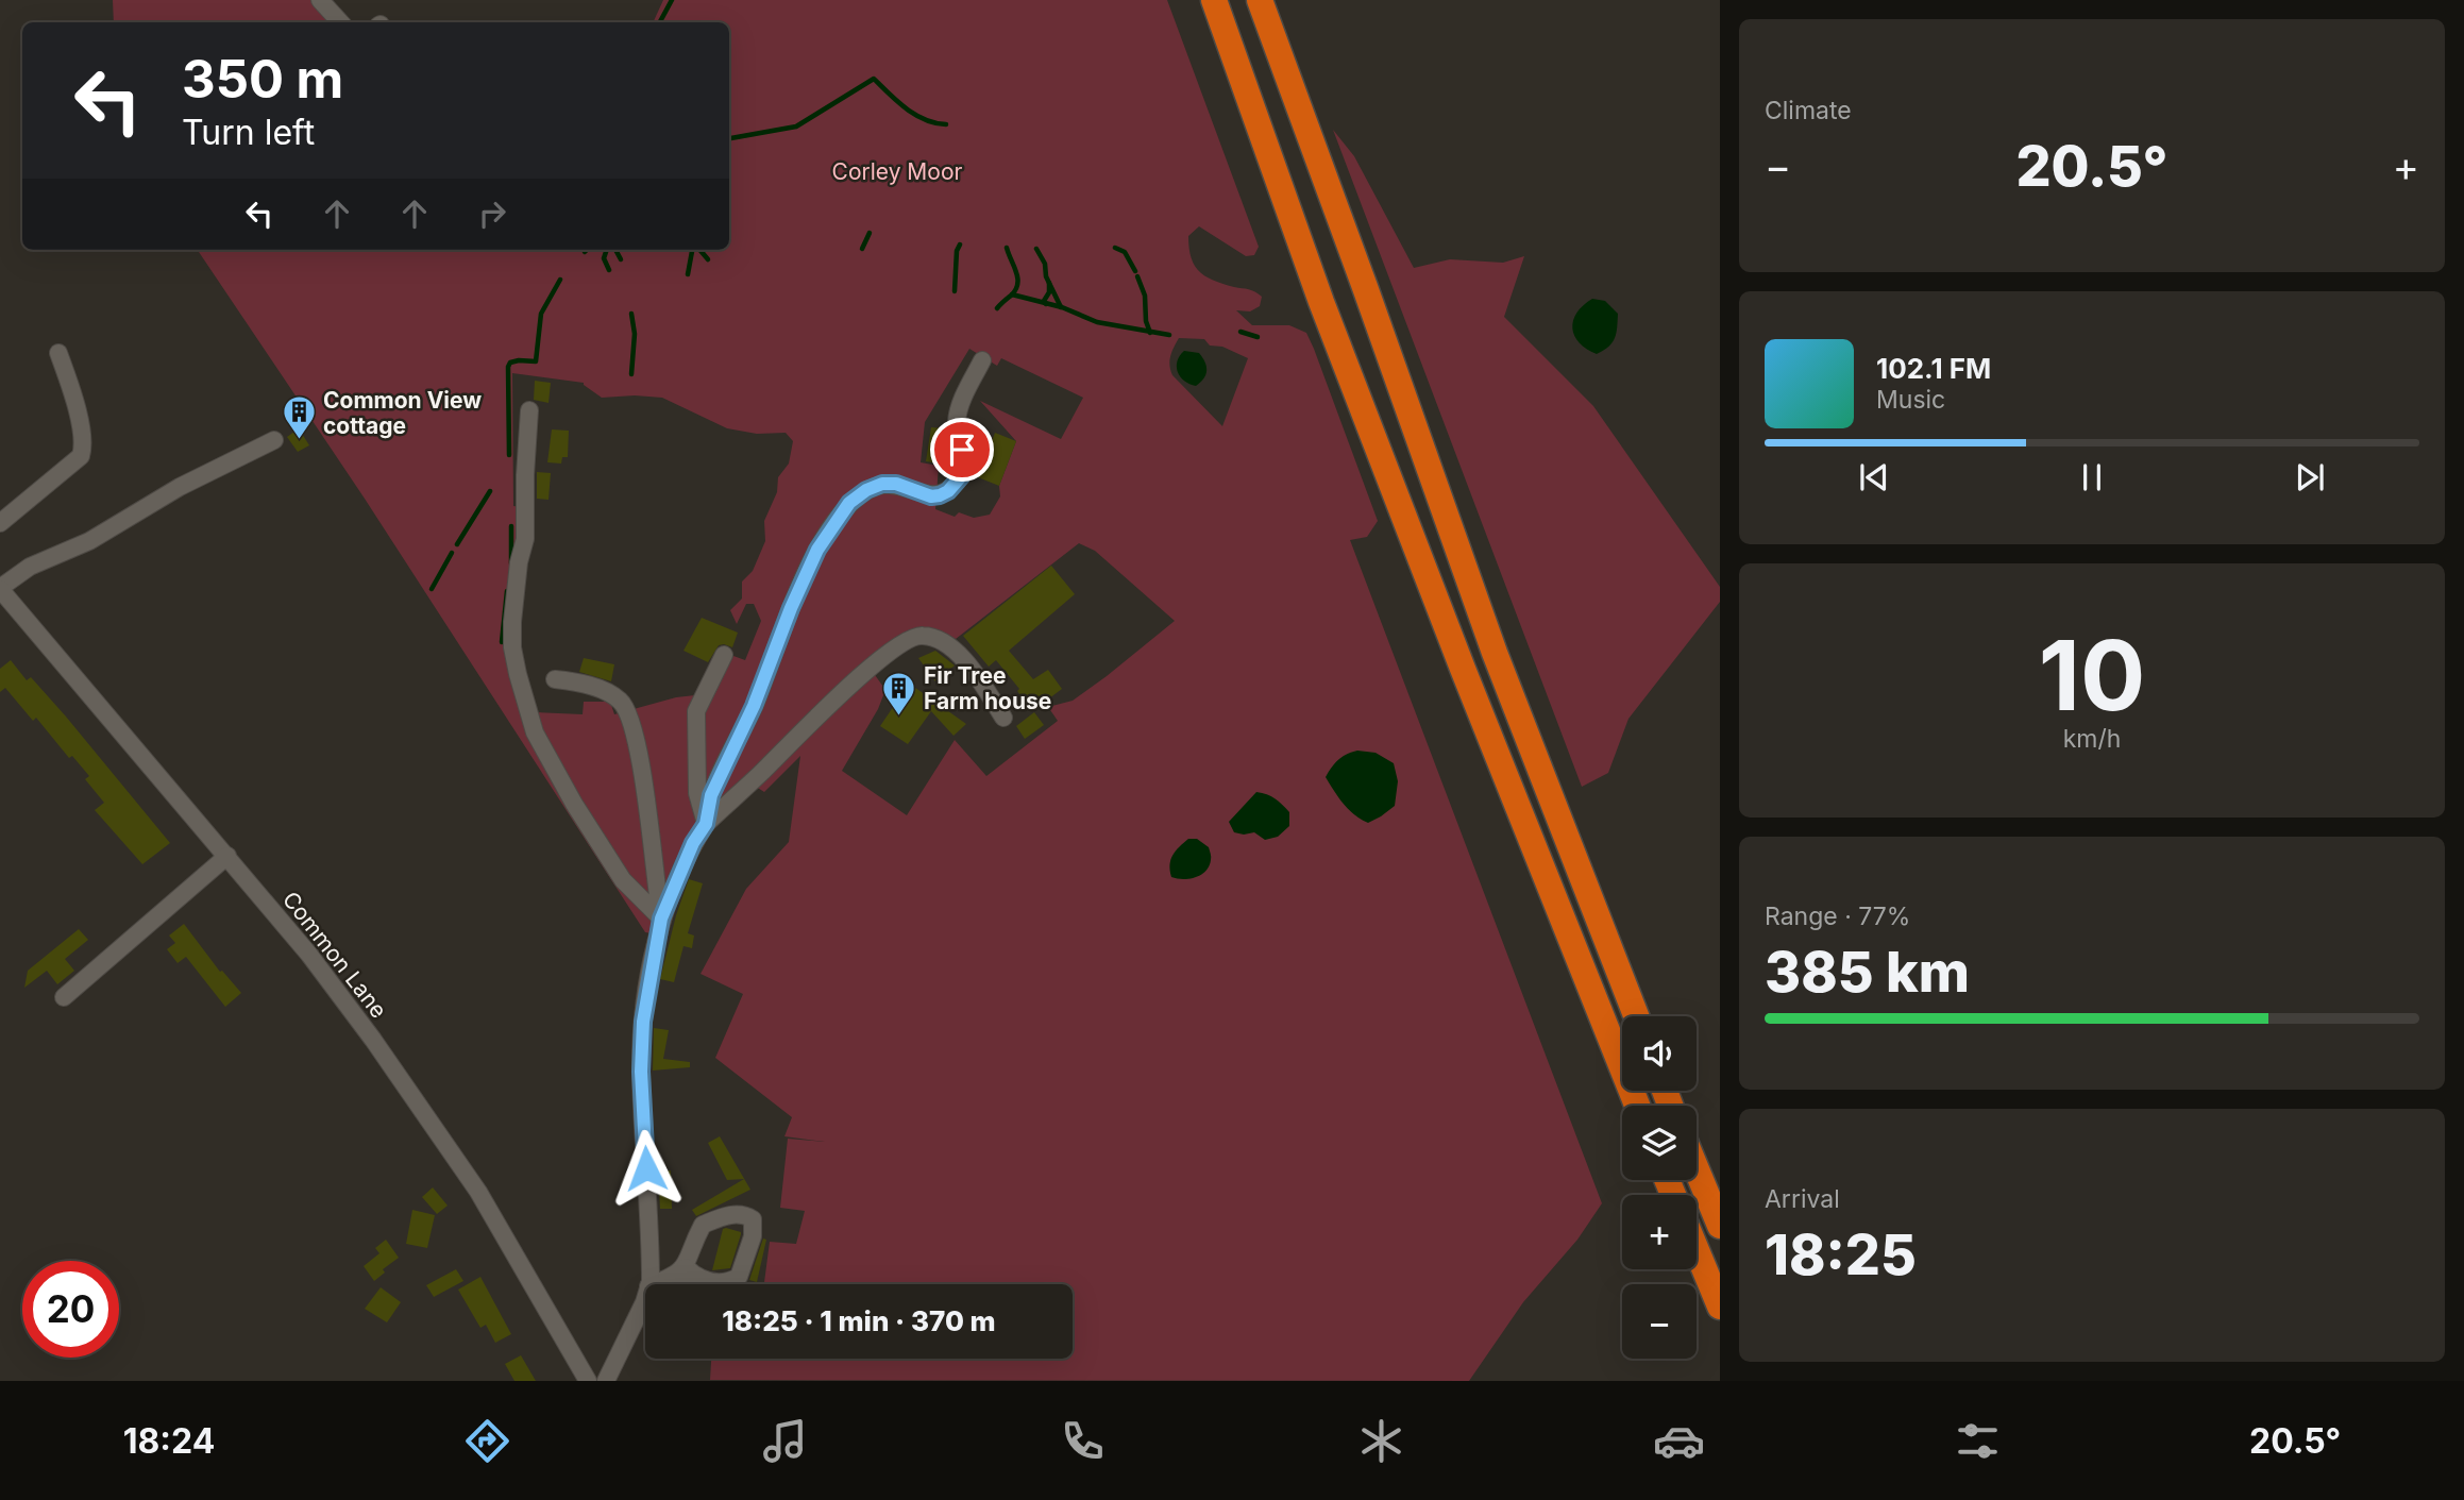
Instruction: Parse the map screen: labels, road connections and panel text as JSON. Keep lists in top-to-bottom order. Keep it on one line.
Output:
{"streets":{"street":["Common Lane"]},"parks":["Corley Moor"],"places":{"building":["Common View cottage","Fir Tree Farm house"]},"page":{"tile":["Climate",["10","km/h"],["Range · 77%","385 km"],["Arrival","18:25"]],"turn":["350 m","Turn left"],"heat":["−","20.5°","+"],"song":["102.1 FM","Music"],"map_buttons":["+","−"],"limit":"20","trip":"18:25 · 1 min · 370 m","tabs":["18:24","20.5°"]}}
